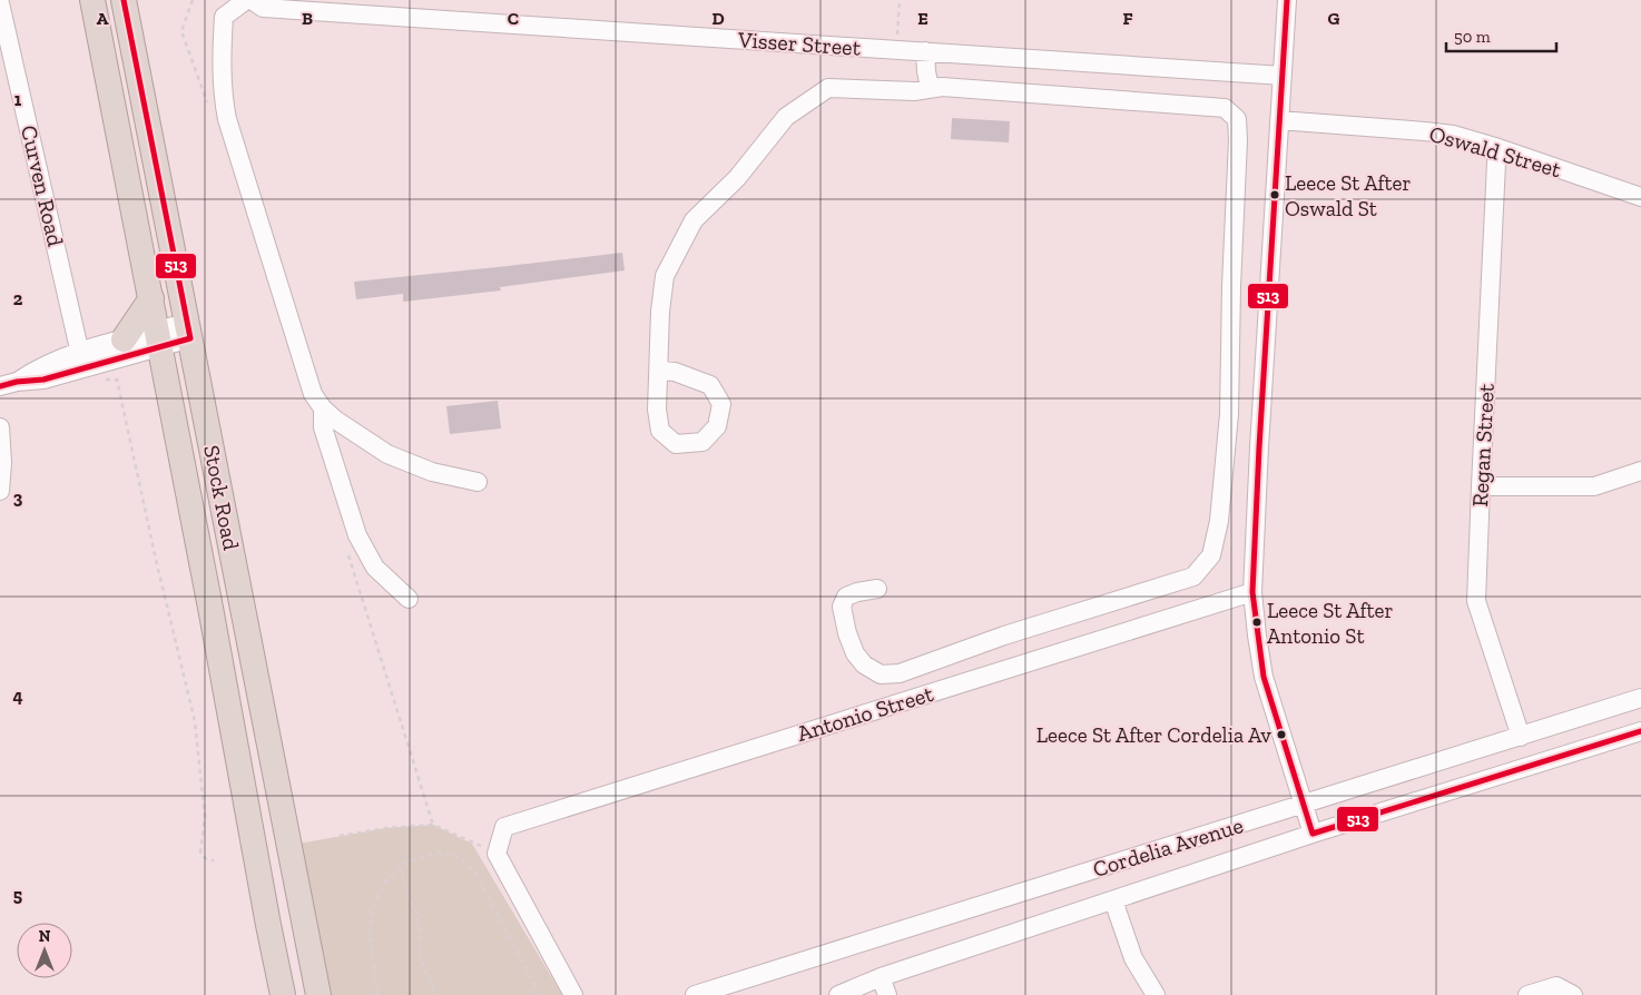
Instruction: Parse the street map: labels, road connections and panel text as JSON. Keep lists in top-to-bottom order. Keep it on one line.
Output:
{"streets":{"highway":["Stock Road"],"street":["Visser Street","Oswald Street","Curven Road","Regan Street","Antonio Street","Cordelia Avenue"]},"crossings":[["Oswald Street","Regan Street"],["Regan Street","Cordelia Avenue"]],"places":["Leece St After Oswald St","Leece St After Antonio St","Leece St After Cordelia Av"],"lines":["transit line 513"],"scale_bar":"50 m","north":"top","grid":{"columns":["A","B","C","D","E","F","G"],"rows":["1","2","3","4","5"]}}
